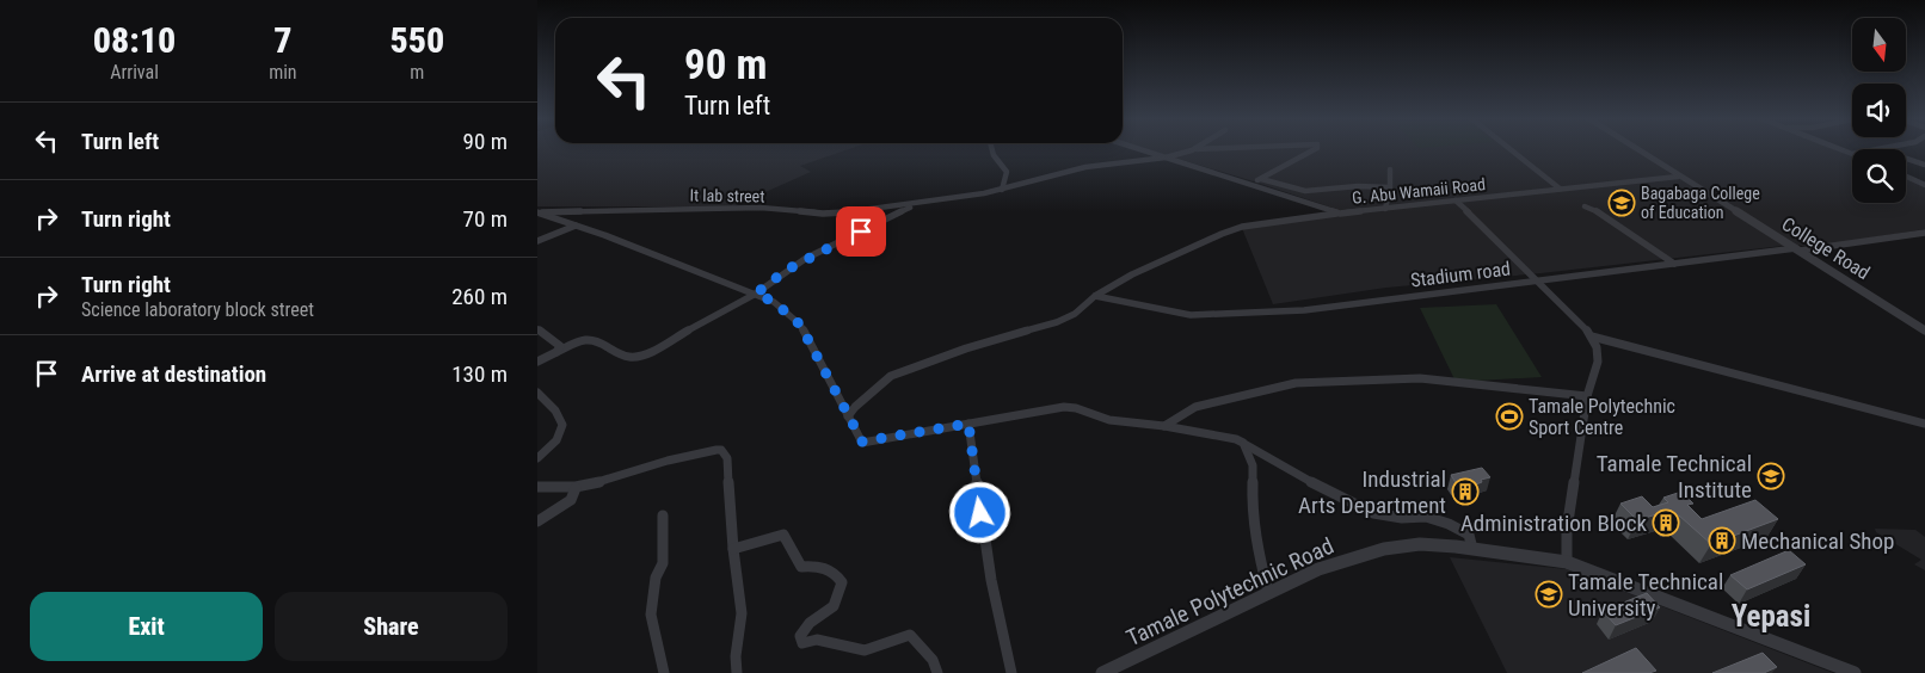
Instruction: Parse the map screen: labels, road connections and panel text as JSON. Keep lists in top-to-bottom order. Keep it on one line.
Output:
{"streets":{"street":["G. Abu Wamaii Road","It lab street","College Road","Stadium road","Tamale Polytechnic Road"]},"crossings":[["G. Abu Wamaii Road","It lab street"],["G. Abu Wamaii Road","College Road"],["College Road","Stadium road"]],"districts":["Yepasi"],"places":{"school or university":["Bagabaga College of Education","Tamale Technical Institute","Tamale Technical University"],"sports":["Tamale Polytechnic Sport Centre"],"building":["Industrial Arts Department","Administration Block","Mechanical Shop"]},"north":"bottom","page":{"eta":["08:10","Arrival","7","min","550","m"],"turn":["90 m","Turn left"],"list":[{"name":"Turn left","value":"90 m"},{"name":"Turn right","value":"70 m"},{"name":"Turn right","note":"Science laboratory block street","value":"260 m"},{"name":"Arrive at destination","value":"130 m"}],"buttons":["Exit","Share"]}}
